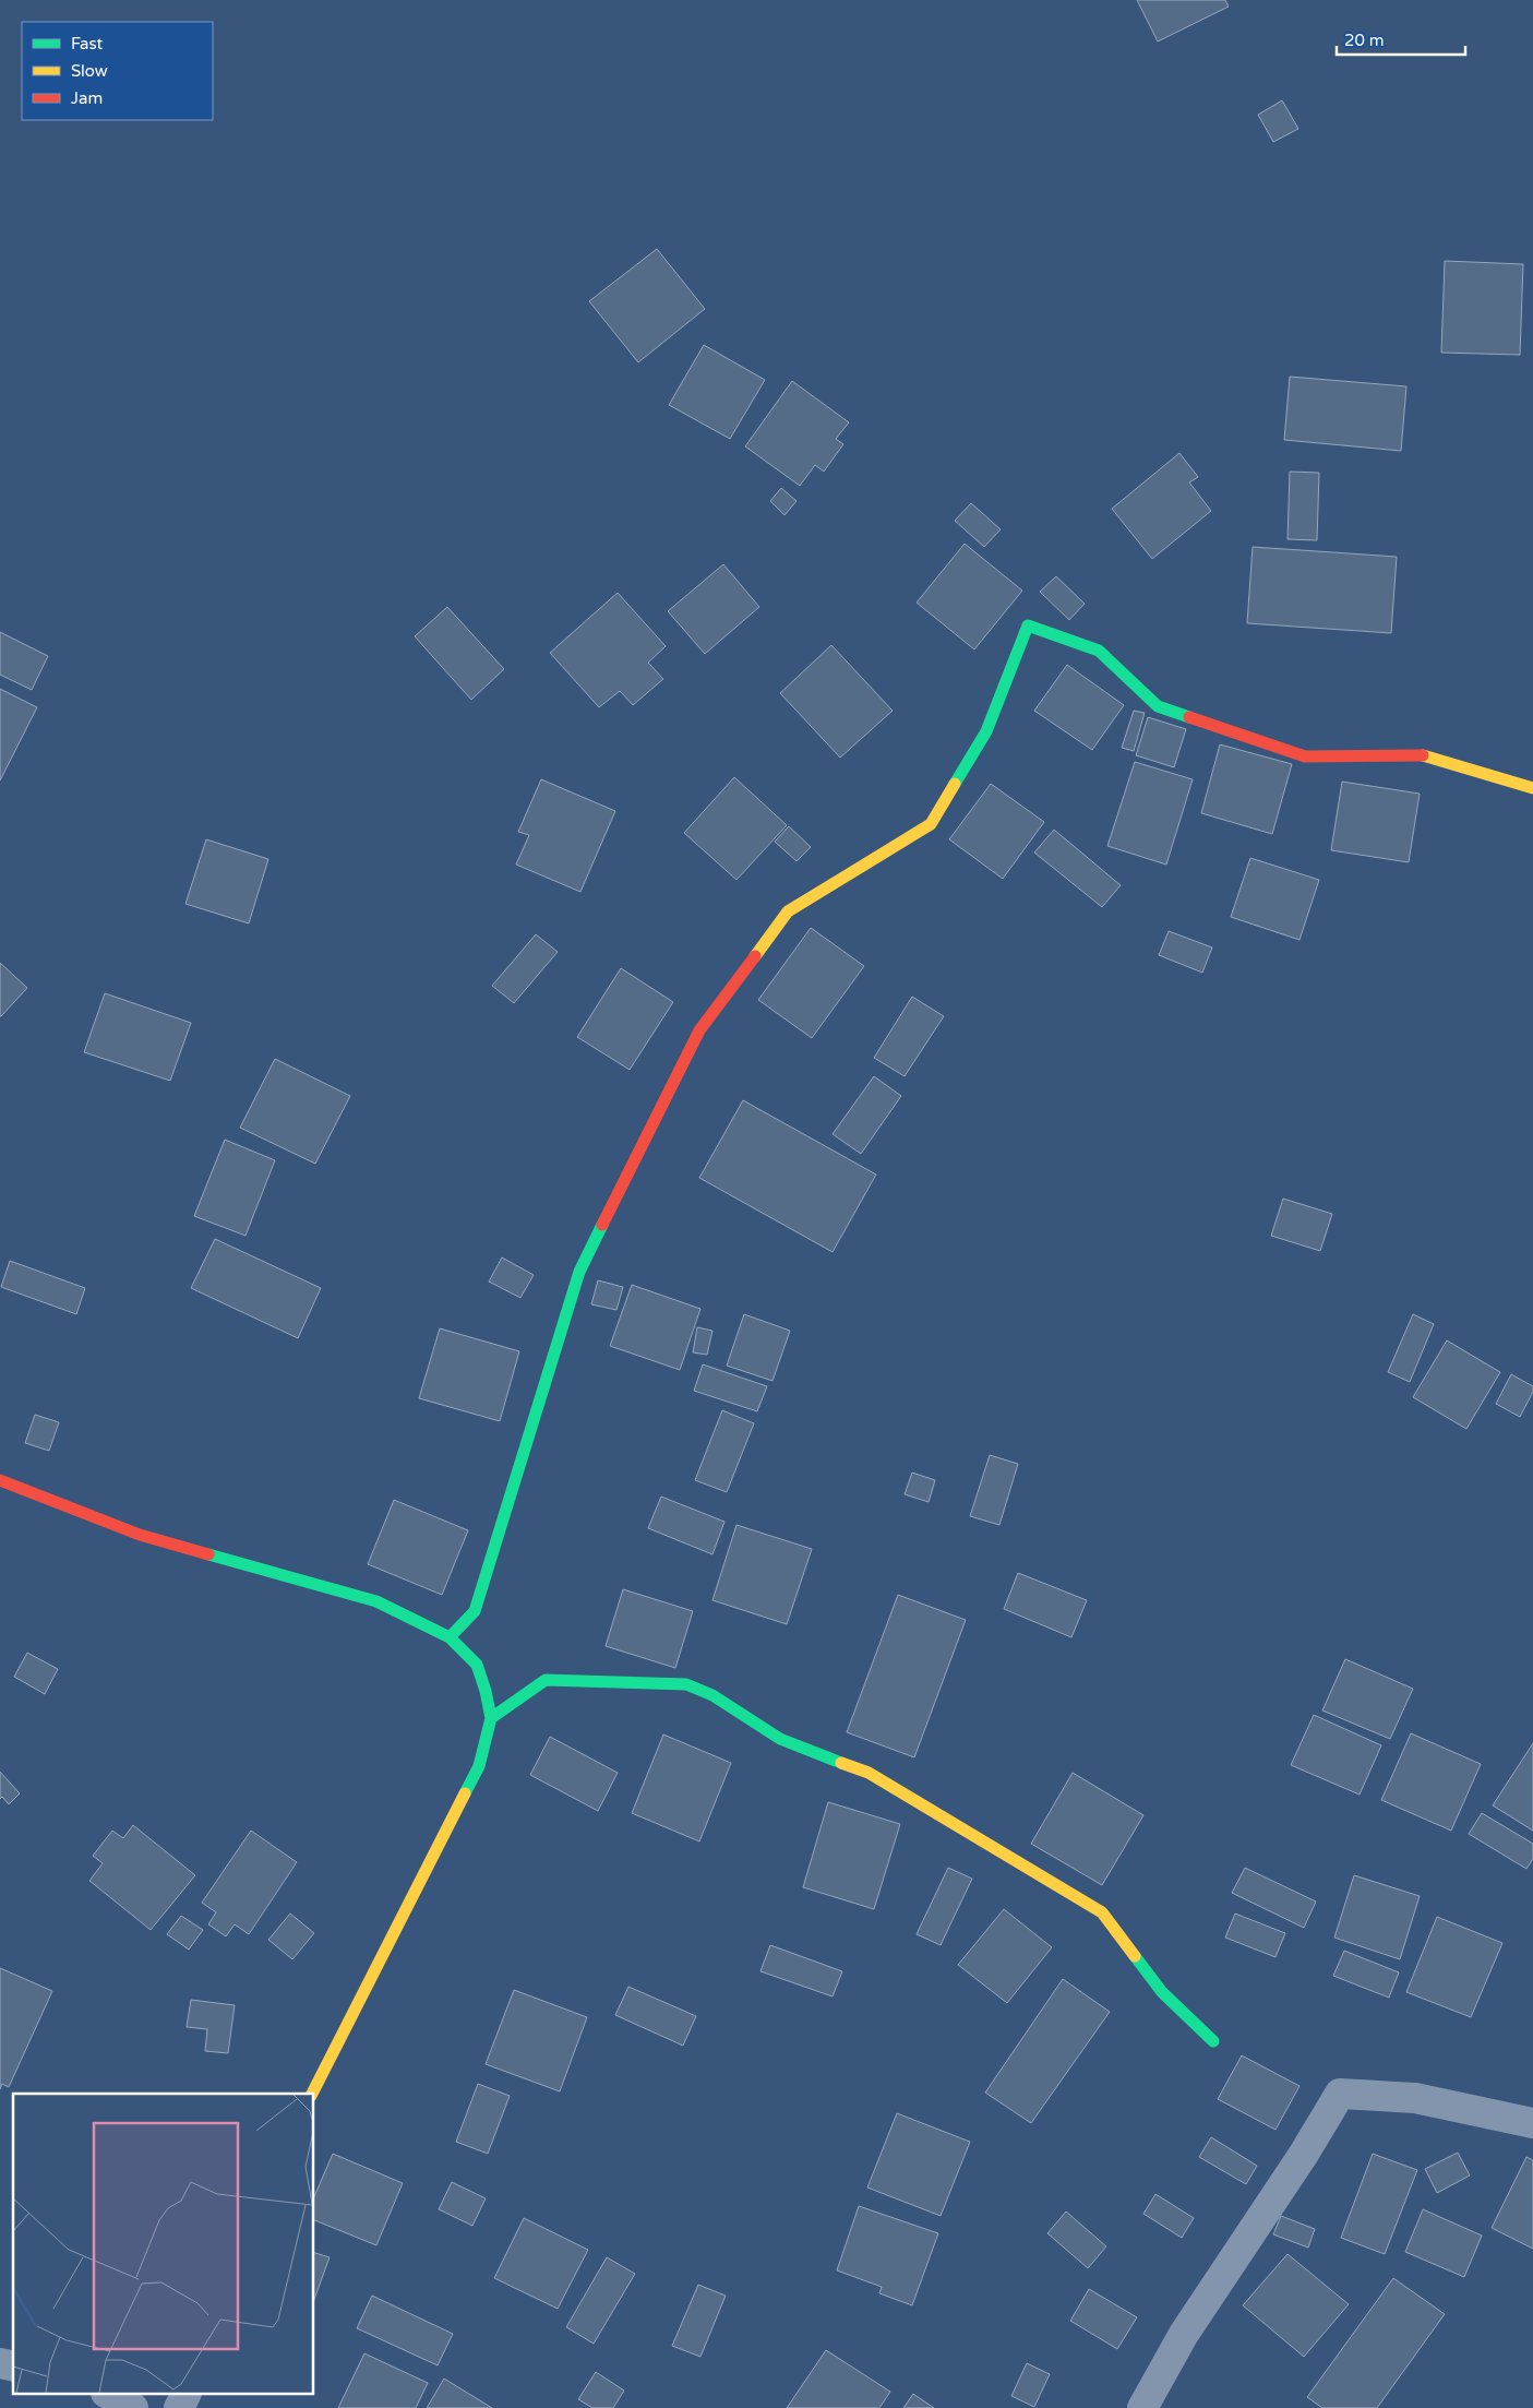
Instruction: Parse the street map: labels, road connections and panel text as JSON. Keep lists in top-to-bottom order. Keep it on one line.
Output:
{"legend":["Fast","Slow","Jam"],"scale_bar":"20 m"}
